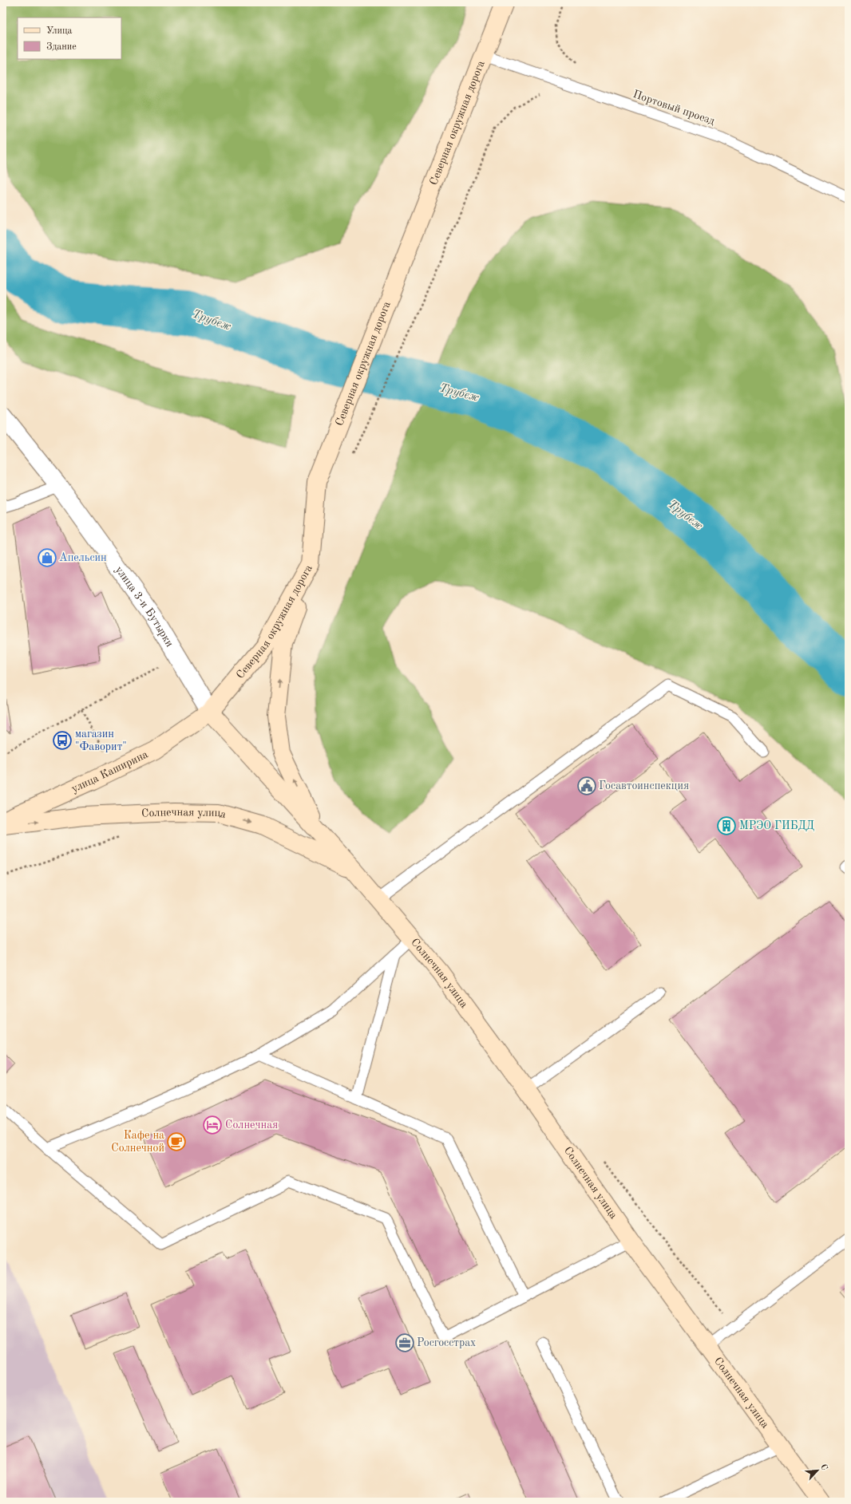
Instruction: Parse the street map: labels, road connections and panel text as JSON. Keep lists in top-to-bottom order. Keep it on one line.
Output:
{"streets":{"main road":["Северная окружная дорога","улица Каширина","Солнечная улица"],"street":["улица 3-и Бутырки"],"lane":["Портовый проезд"]},"crossings":[["Портовый проезд","Северная окружная дорога"],["Северная окружная дорога","улица 3-и Бутырки"],["Северная окружная дорога","улица Каширина"],["Северная окружная дорога","Солнечная улица"],["улица 3-и Бутырки","улица Каширина"],["улица 3-и Бутырки","Солнечная улица"],["улица Каширина","Солнечная улица"]],"water":["Трубеж"],"places":{"shop":["Апельсин"],"bus stop":["магазин \"Фаворит\""],"public building":["Госавтоинспекция"],"building":["МРЭО ГИБДД"],"hotel":["Солнечная"],"cafe":["Кафе на Солнечной"],"office":["Росгосстрах"]},"legend":["Улица","Здание"],"north":"top right"}
